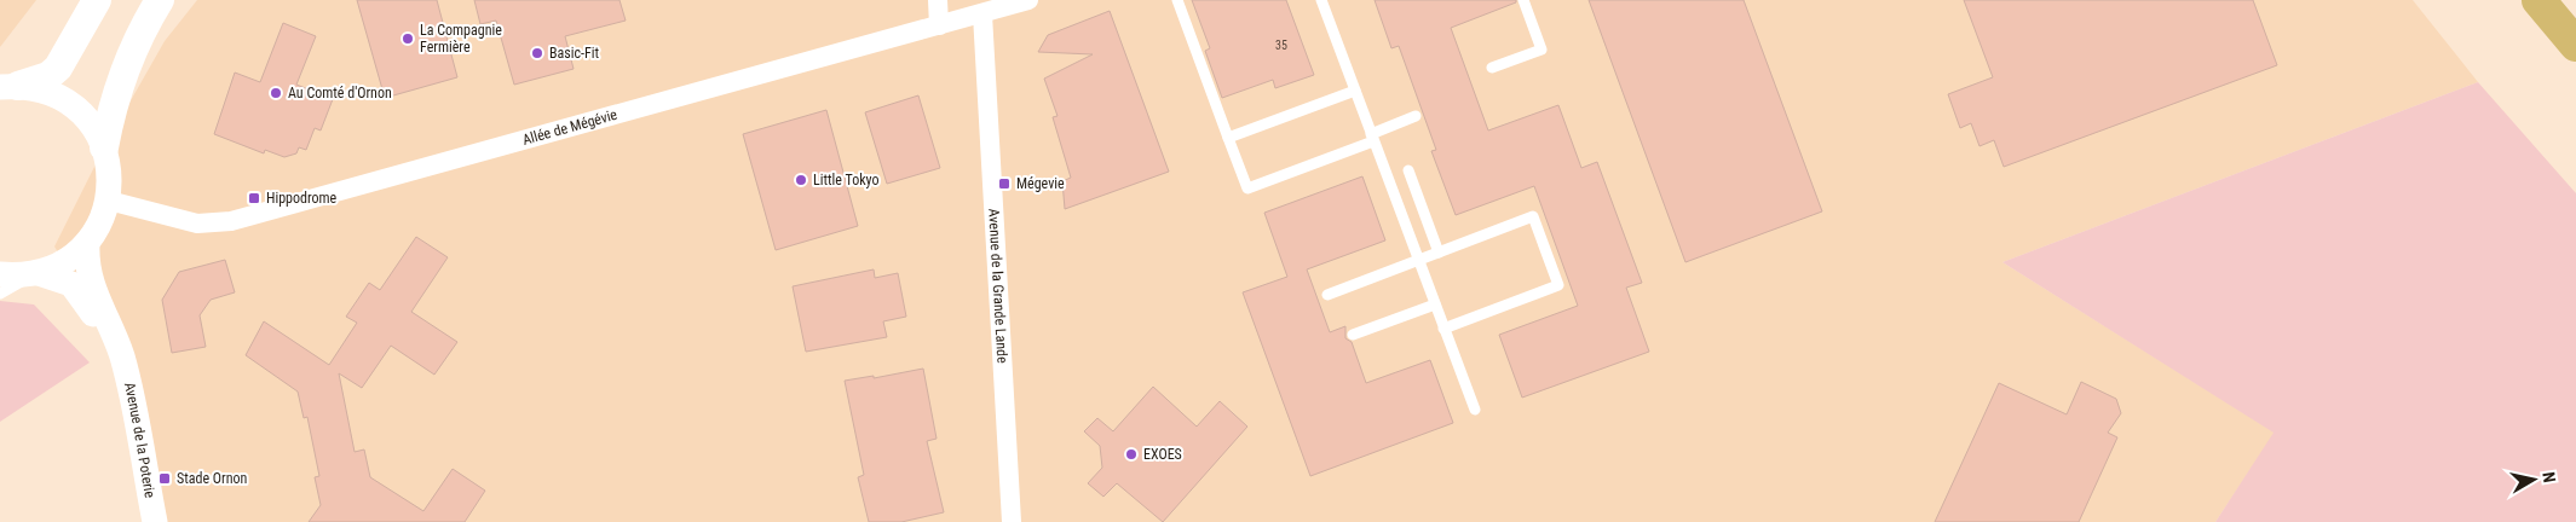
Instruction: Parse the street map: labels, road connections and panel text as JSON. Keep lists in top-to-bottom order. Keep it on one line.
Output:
{"streets":{"street":["Allée de Mégévie","Avenue de la Grande Lande","Avenue de la Poterie"]},"crossings":[["Allée de Mégévie","Avenue de la Grande Lande"]],"places":{"other":["La Compagnie Fermière","Basic-Fit","Au Comté d'Ornon","Little Tokyo","EXOES"],"transit":["Mégevie","Hippodrome","Stade Ornon"]},"house_numbers":["35"],"north":"right"}
